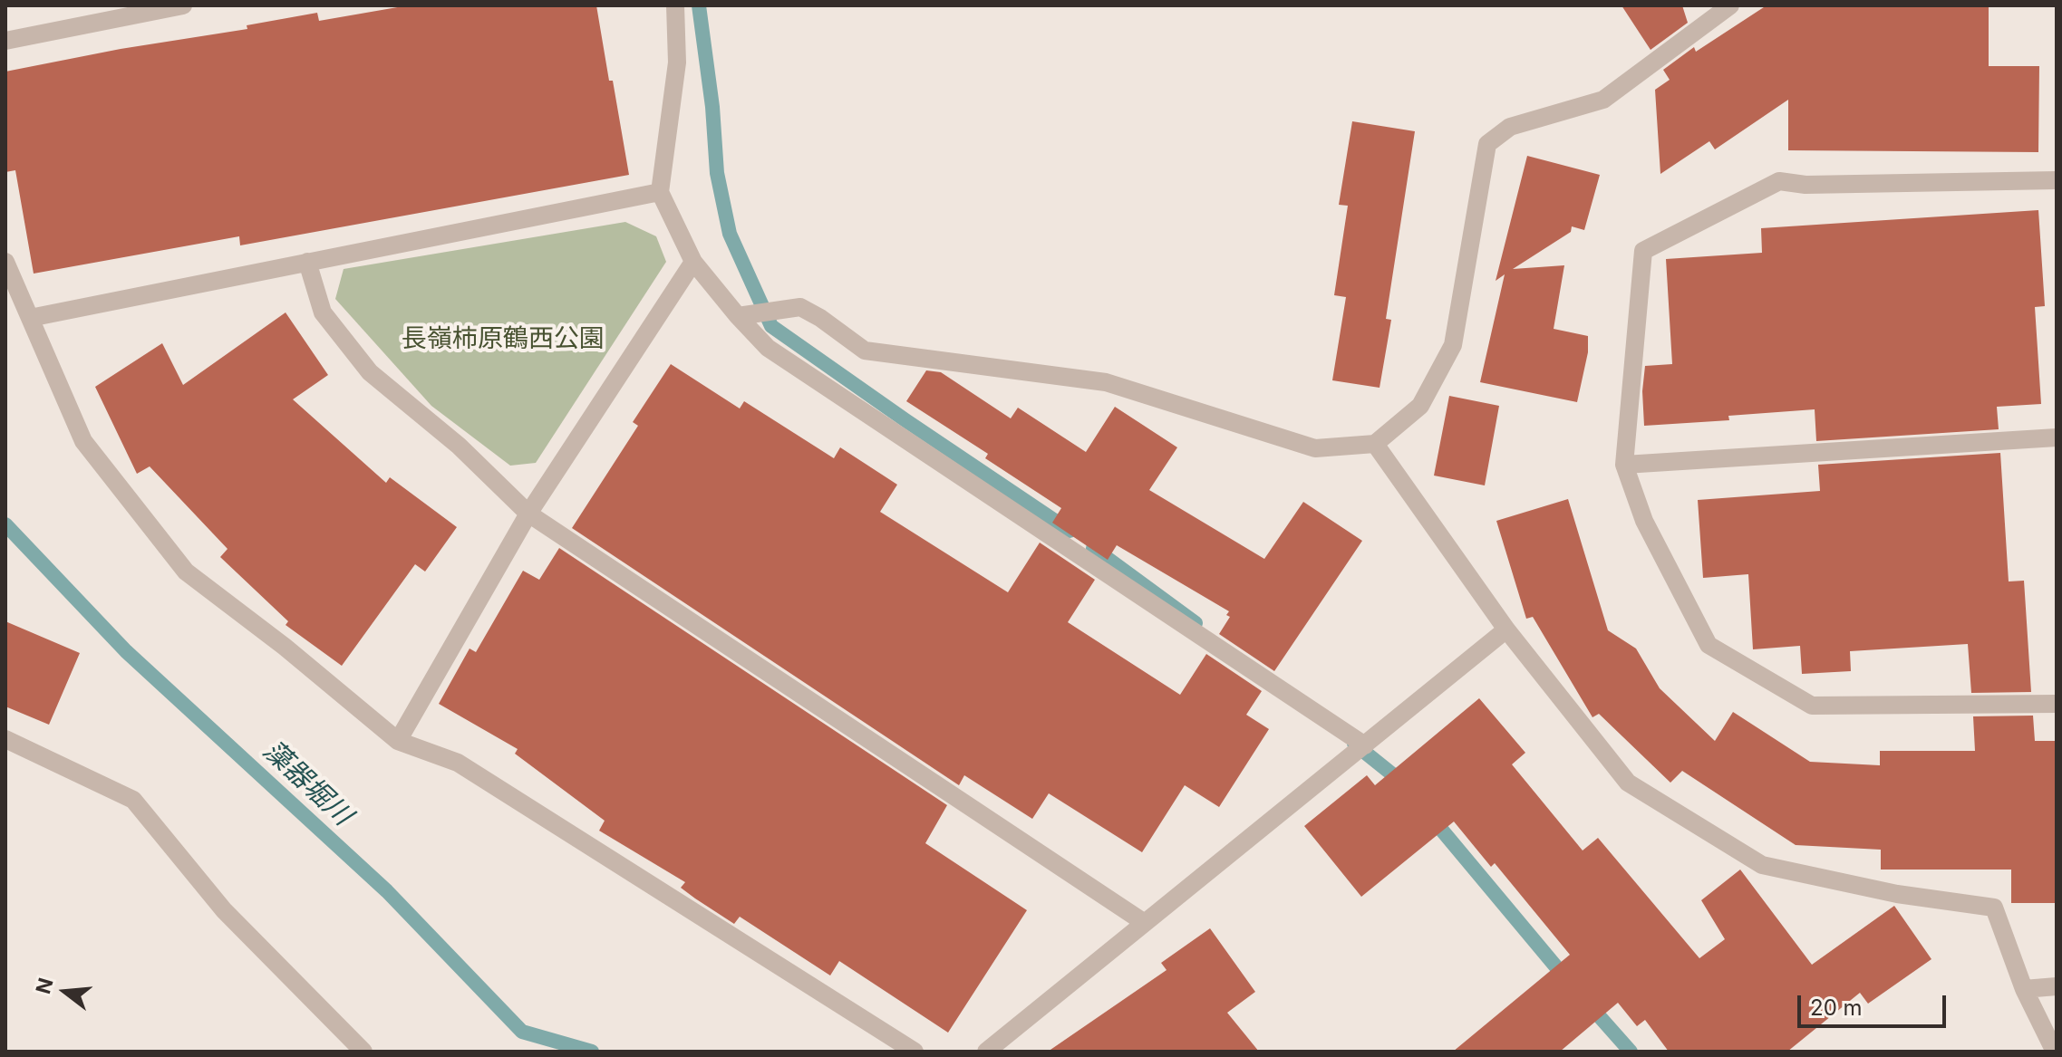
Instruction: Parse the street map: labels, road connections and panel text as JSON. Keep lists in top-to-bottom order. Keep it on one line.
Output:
{"water":["藻器堀川"],"parks":["長嶺柿原鶴西公園"],"scale_bar":"20 m","north":"left"}
